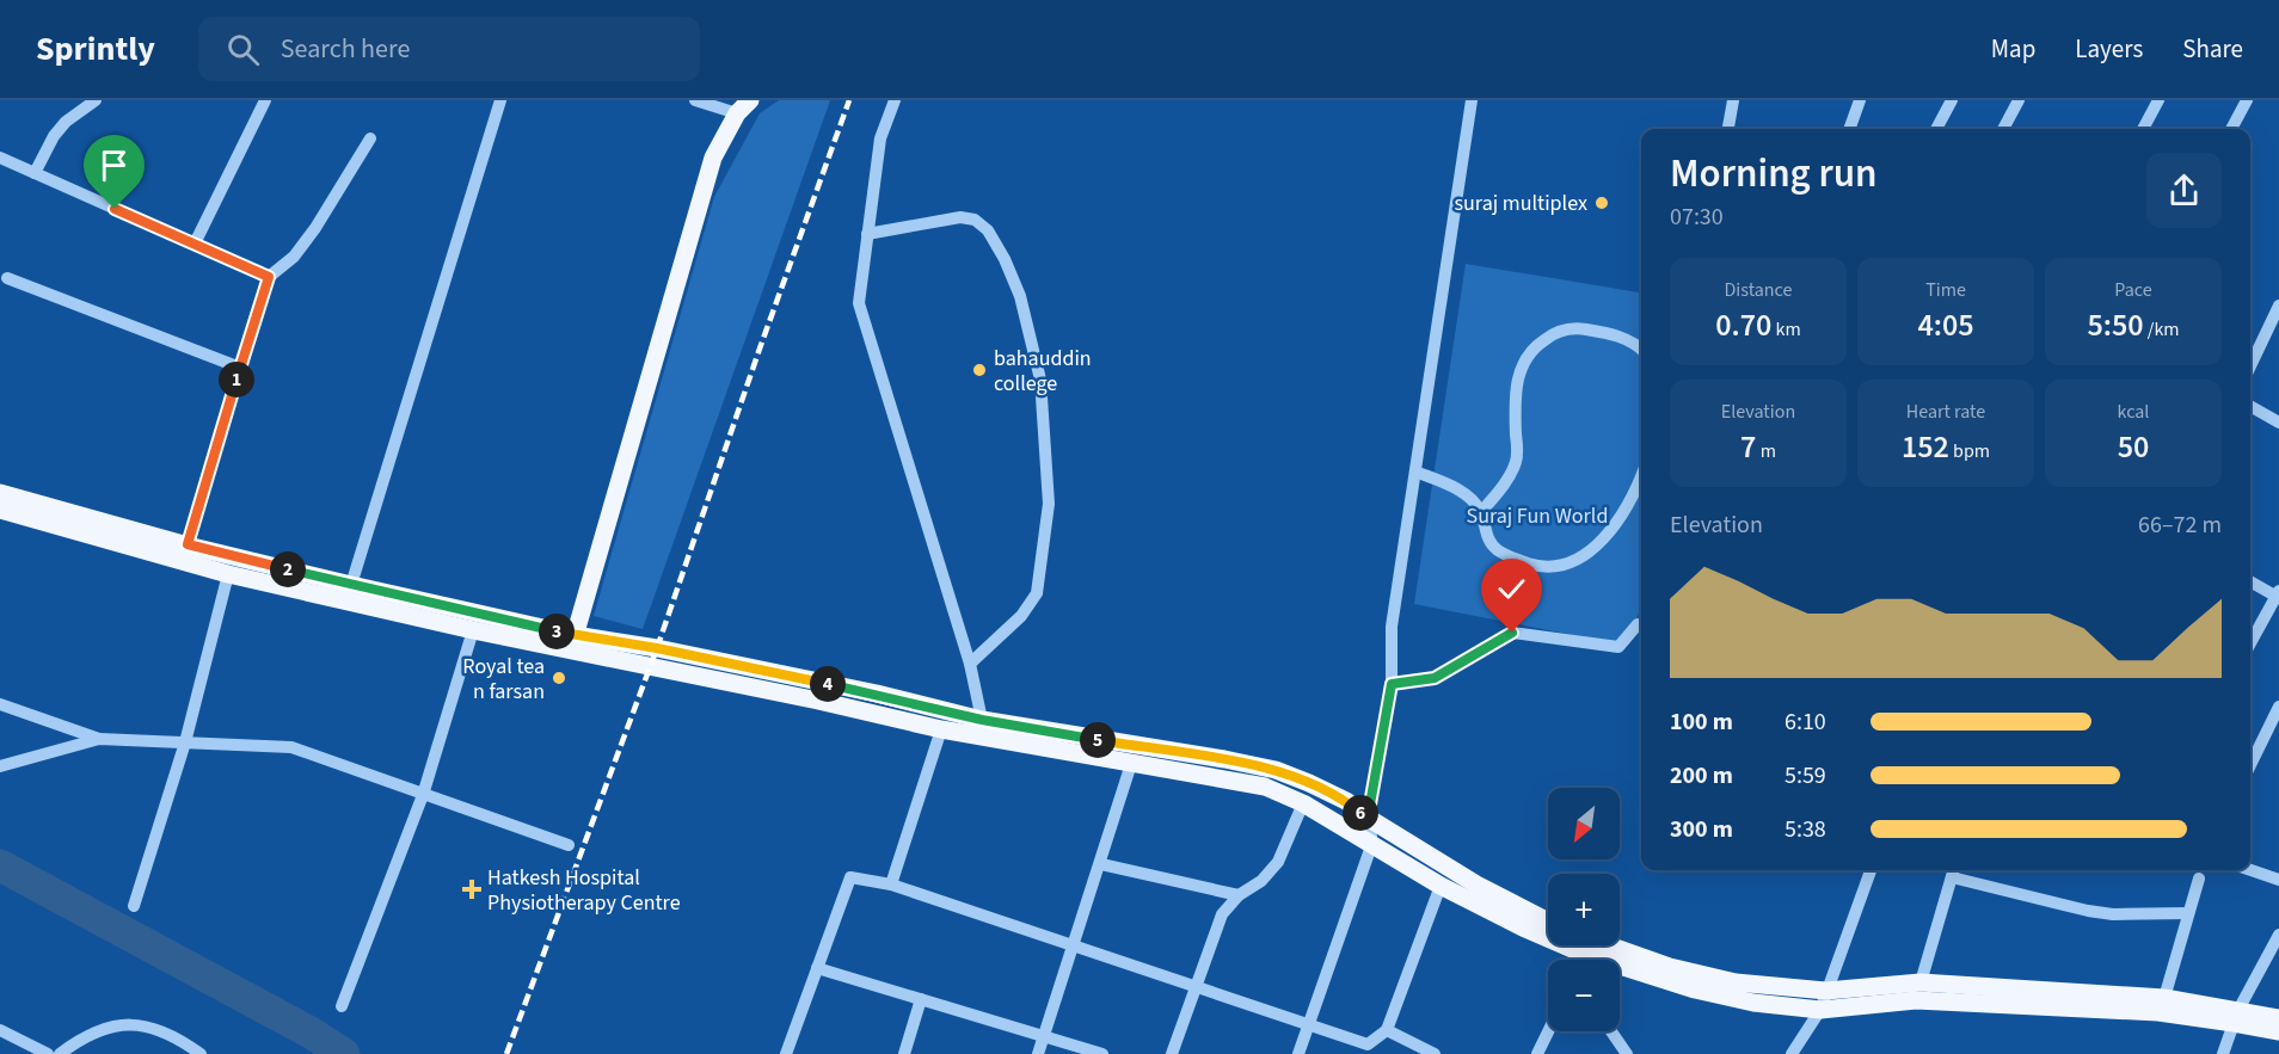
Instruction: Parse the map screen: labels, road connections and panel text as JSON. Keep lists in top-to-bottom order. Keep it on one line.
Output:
{"parks":["Suraj Fun World"],"places":{"other":["suraj multiplex","bahauddin college","Royal tea n farsan"],"health":["Hatkesh Hospital Physiotherapy Centre"]},"north":"bottom left","page":{"header":"Sprintly","search":"Search here","nav":["Map","Layers","Share"],"heading":["Morning run","07:30"],"stats":[["Distance","0.70 km"],["Time","4:05"],["Pace","5:50 /km"],["Elevation","7 m"],["Heart rate","152 bpm"],["kcal","50"]],"pins":["1","2","3","4","5","6"],"chart":["Elevation","66–72 m"],"list":[{"name":"100 m","note":"6:10"},{"name":"200 m","note":"5:59"},{"name":"300 m","note":"5:38"}],"map_buttons":["+","−"]}}
